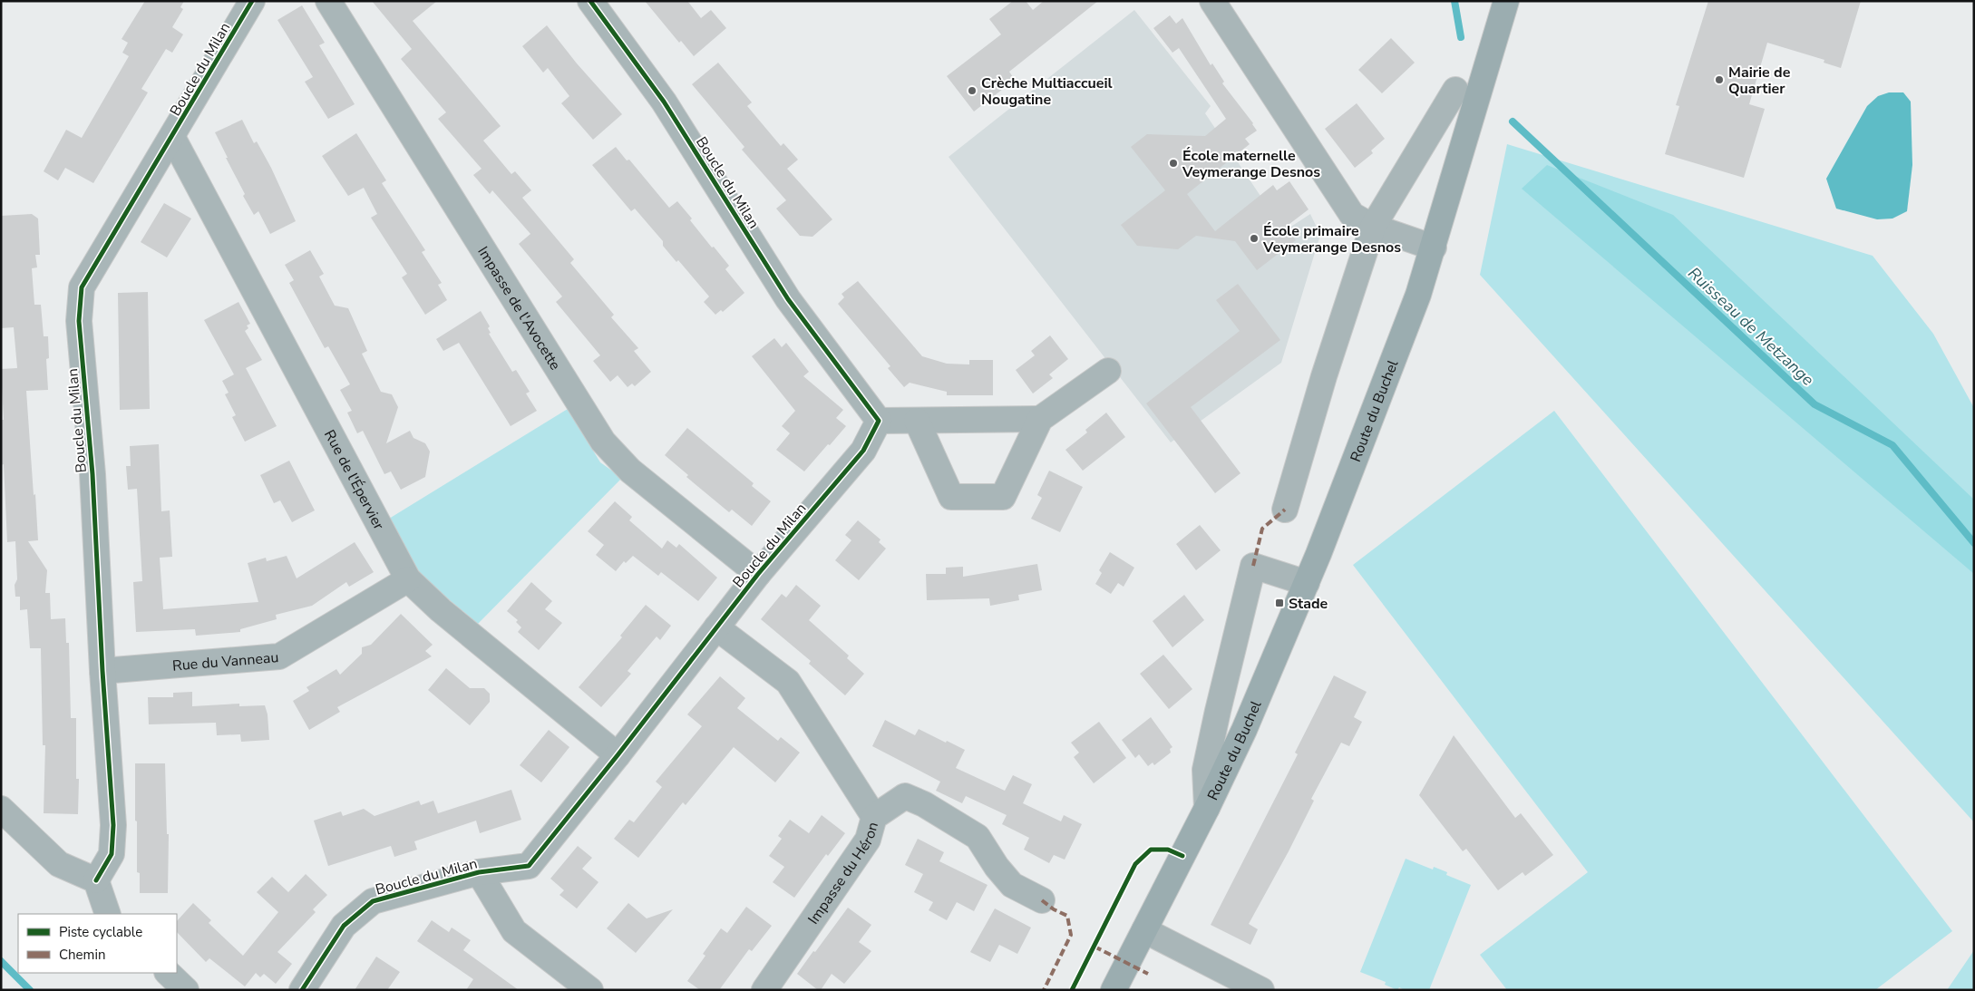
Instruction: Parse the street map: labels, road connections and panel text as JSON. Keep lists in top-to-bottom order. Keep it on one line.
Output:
{"streets":{"main road":["Route du Buchel"],"street":["Boucle du Milan","Impasse de l'Avocette","Rue de l'Épervier","Rue du Vanneau","Impasse du Héron"]},"crossings":[["Boucle du Milan","Impasse de l'Avocette"],["Boucle du Milan","Rue de l'Épervier"],["Boucle du Milan","Rue du Vanneau"],["Rue de l'Épervier","Rue du Vanneau"]],"water":["Ruisseau de Metzange"],"places":{"other":["Mairie de Quartier","Crèche Multiaccueil Nougatine","École maternelle Veymerange Desnos","École primaire Veymerange Desnos"],"transit":["Stade"]},"legend":["Piste cyclable","Chemin"]}
